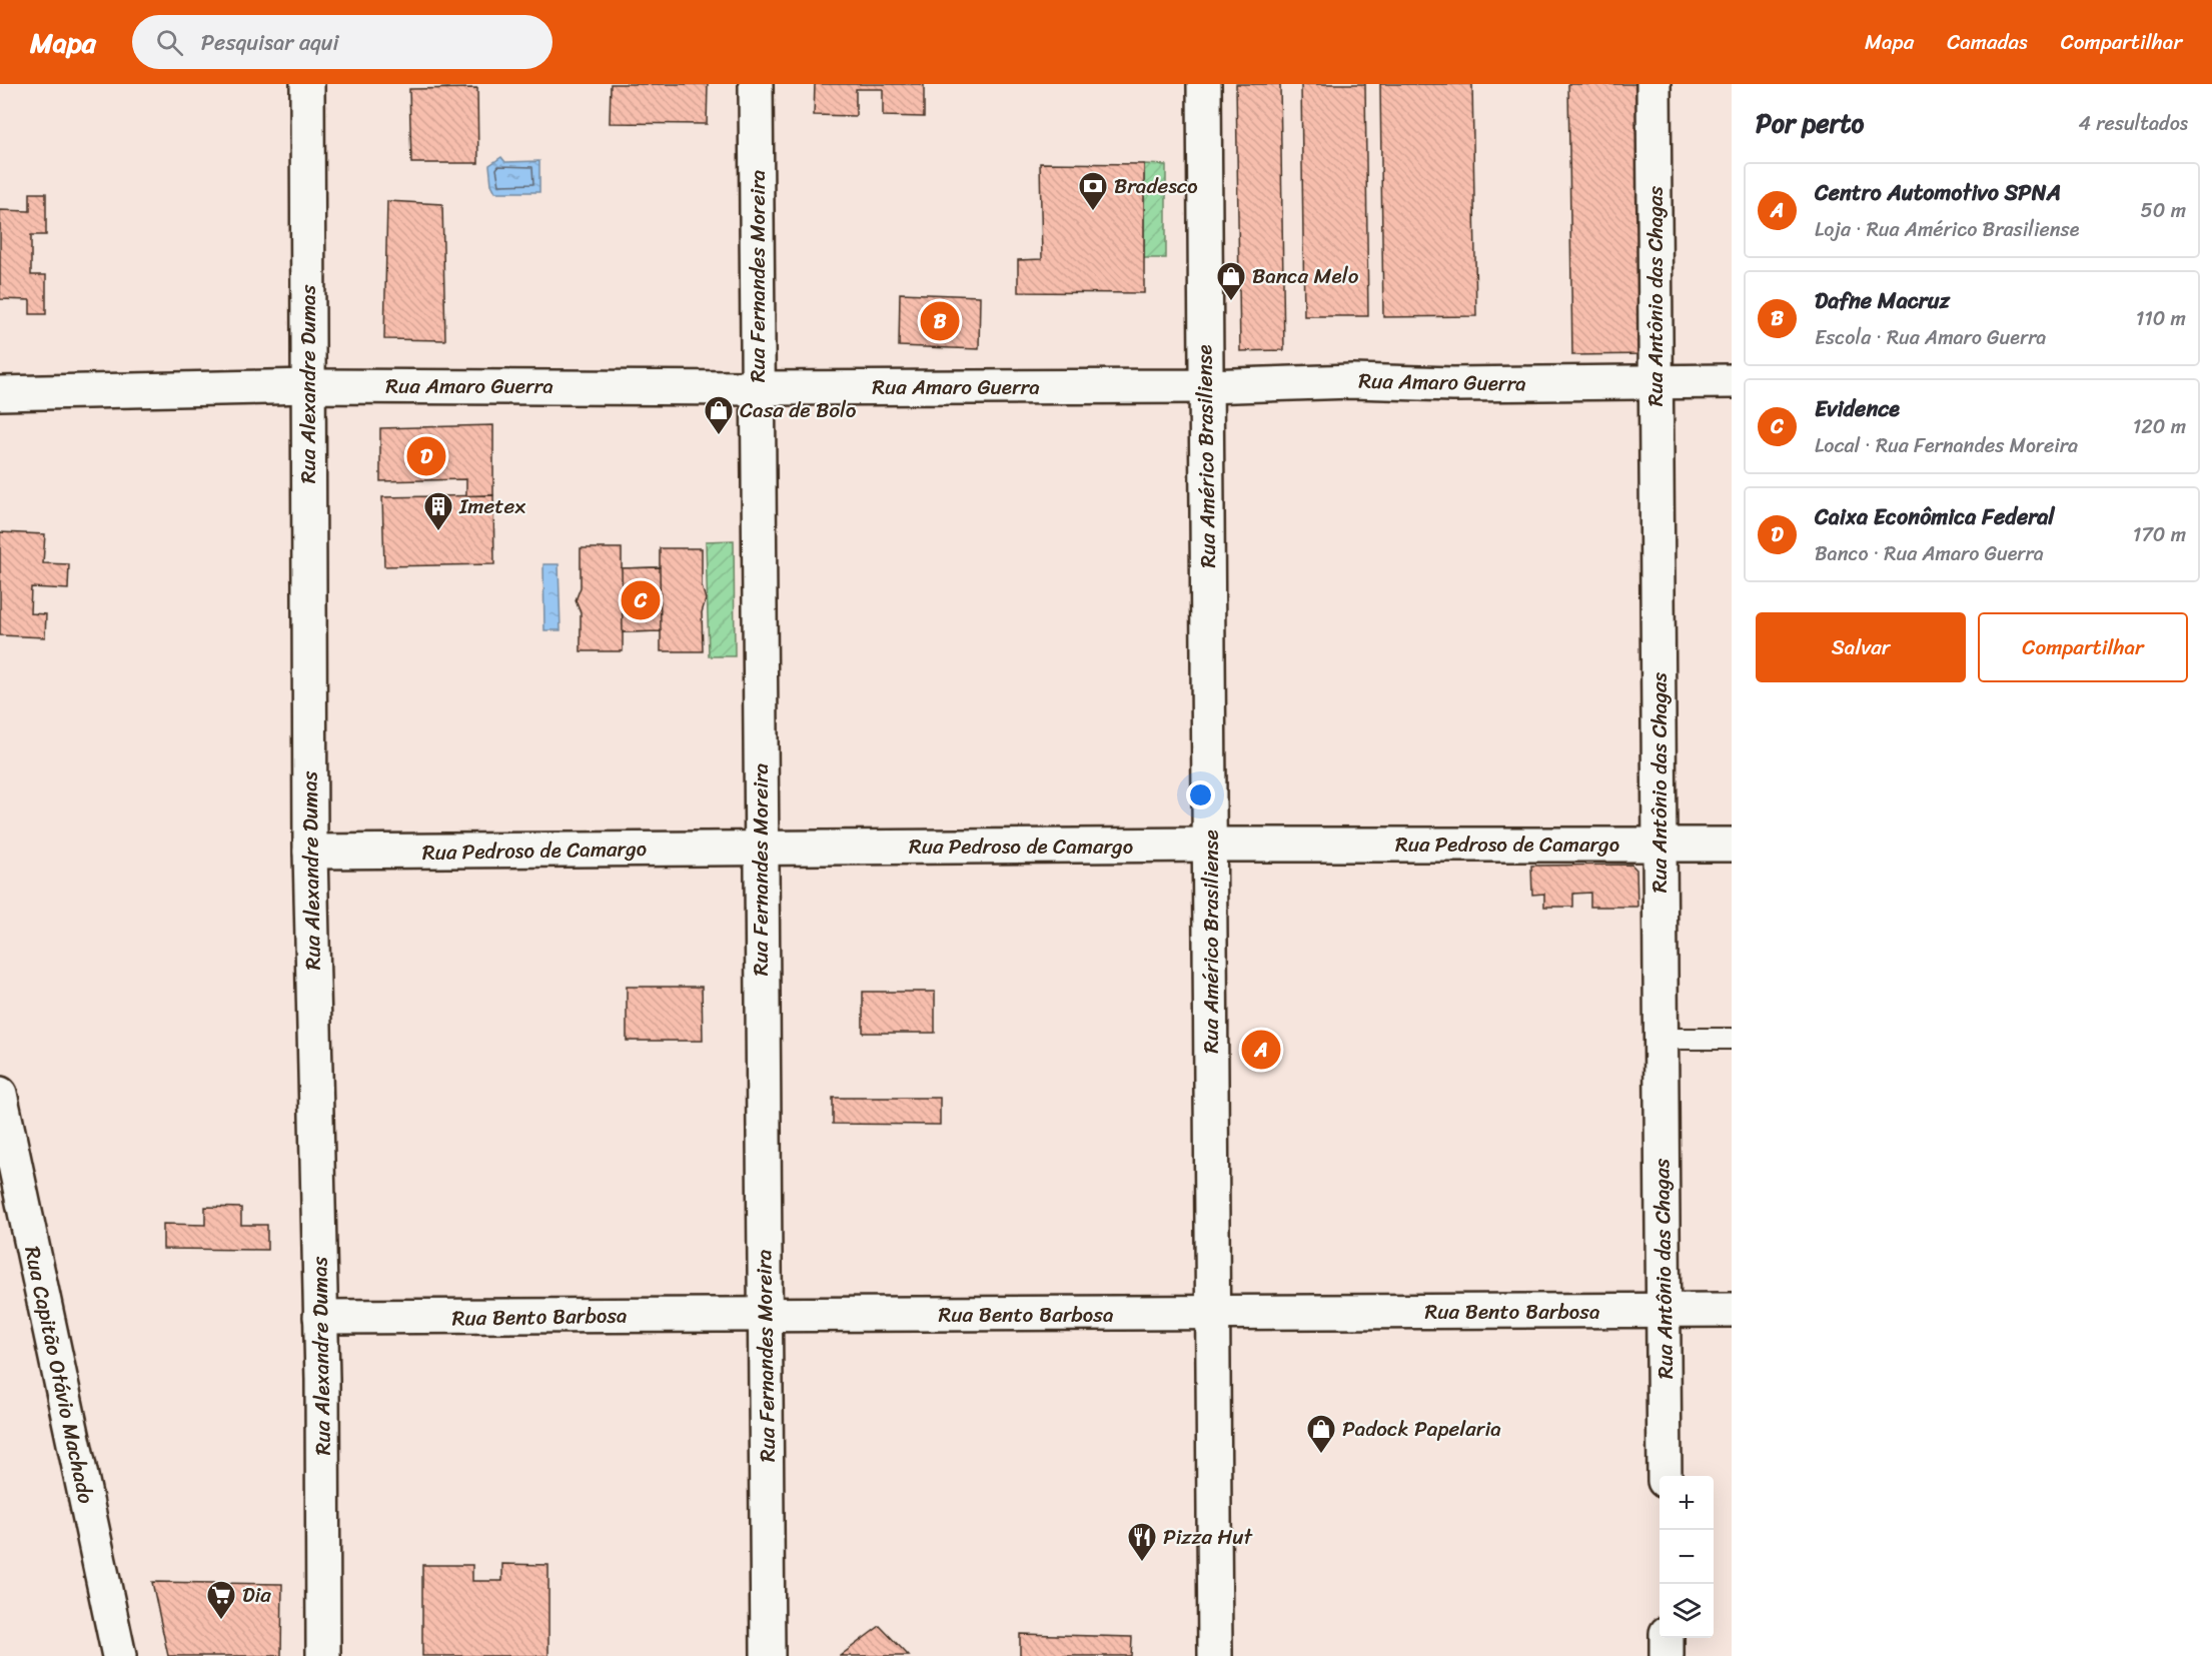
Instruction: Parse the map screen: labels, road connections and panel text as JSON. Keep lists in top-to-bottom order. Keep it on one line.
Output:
{"streets":{"street":["Rua Fernandes Moreira","Rua Antônio das Chagas","Rua Amaro Guerra","Rua Alexandre Dumas","Rua Américo Brasiliense","Rua Pedroso de Camargo","Rua Bento Barbosa","Rua Capitão Otávio Machado"]},"crossings":[["Rua Fernandes Moreira","Rua Amaro Guerra"],["Rua Fernandes Moreira","Rua Pedroso de Camargo"],["Rua Fernandes Moreira","Rua Bento Barbosa"],["Rua Antônio das Chagas","Rua Amaro Guerra"],["Rua Antônio das Chagas","Rua Pedroso de Camargo"],["Rua Antônio das Chagas","Rua Bento Barbosa"],["Rua Amaro Guerra","Rua Alexandre Dumas"],["Rua Amaro Guerra","Rua Américo Brasiliense"],["Rua Alexandre Dumas","Rua Pedroso de Camargo"],["Rua Alexandre Dumas","Rua Bento Barbosa"],["Rua Américo Brasiliense","Rua Pedroso de Camargo"],["Rua Américo Brasiliense","Rua Bento Barbosa"]],"places":{"bank":["Bradesco"],"shop":["Banca Melo","Casa de Bolo","Padock Papelaria"],"building":["Imetex"],"restaurant":["Pizza Hut"],"supermarket":["Dia"]},"page":{"header":"Mapa","search":"Pesquisar aqui","nav":["Mapa","Camadas","Compartilhar"],"heading":["Por perto","4 resultados"],"list":[{"mark":"A","name":"Centro Automotivo SPNA","note":"Loja · Rua Américo Brasiliense","value":"50 m"},{"mark":"B","name":"Dafne Macruz","note":"Escola · Rua Amaro Guerra","value":"110 m"},{"mark":"C","name":"Evidence","note":"Local · Rua Fernandes Moreira","value":"120 m"},{"mark":"D","name":"Caixa Econômica Federal","note":"Banco · Rua Amaro Guerra","value":"170 m"}],"pins":["B","D","C","A"],"buttons":["Salvar","Compartilhar"],"map_buttons":["+","−"]}}
